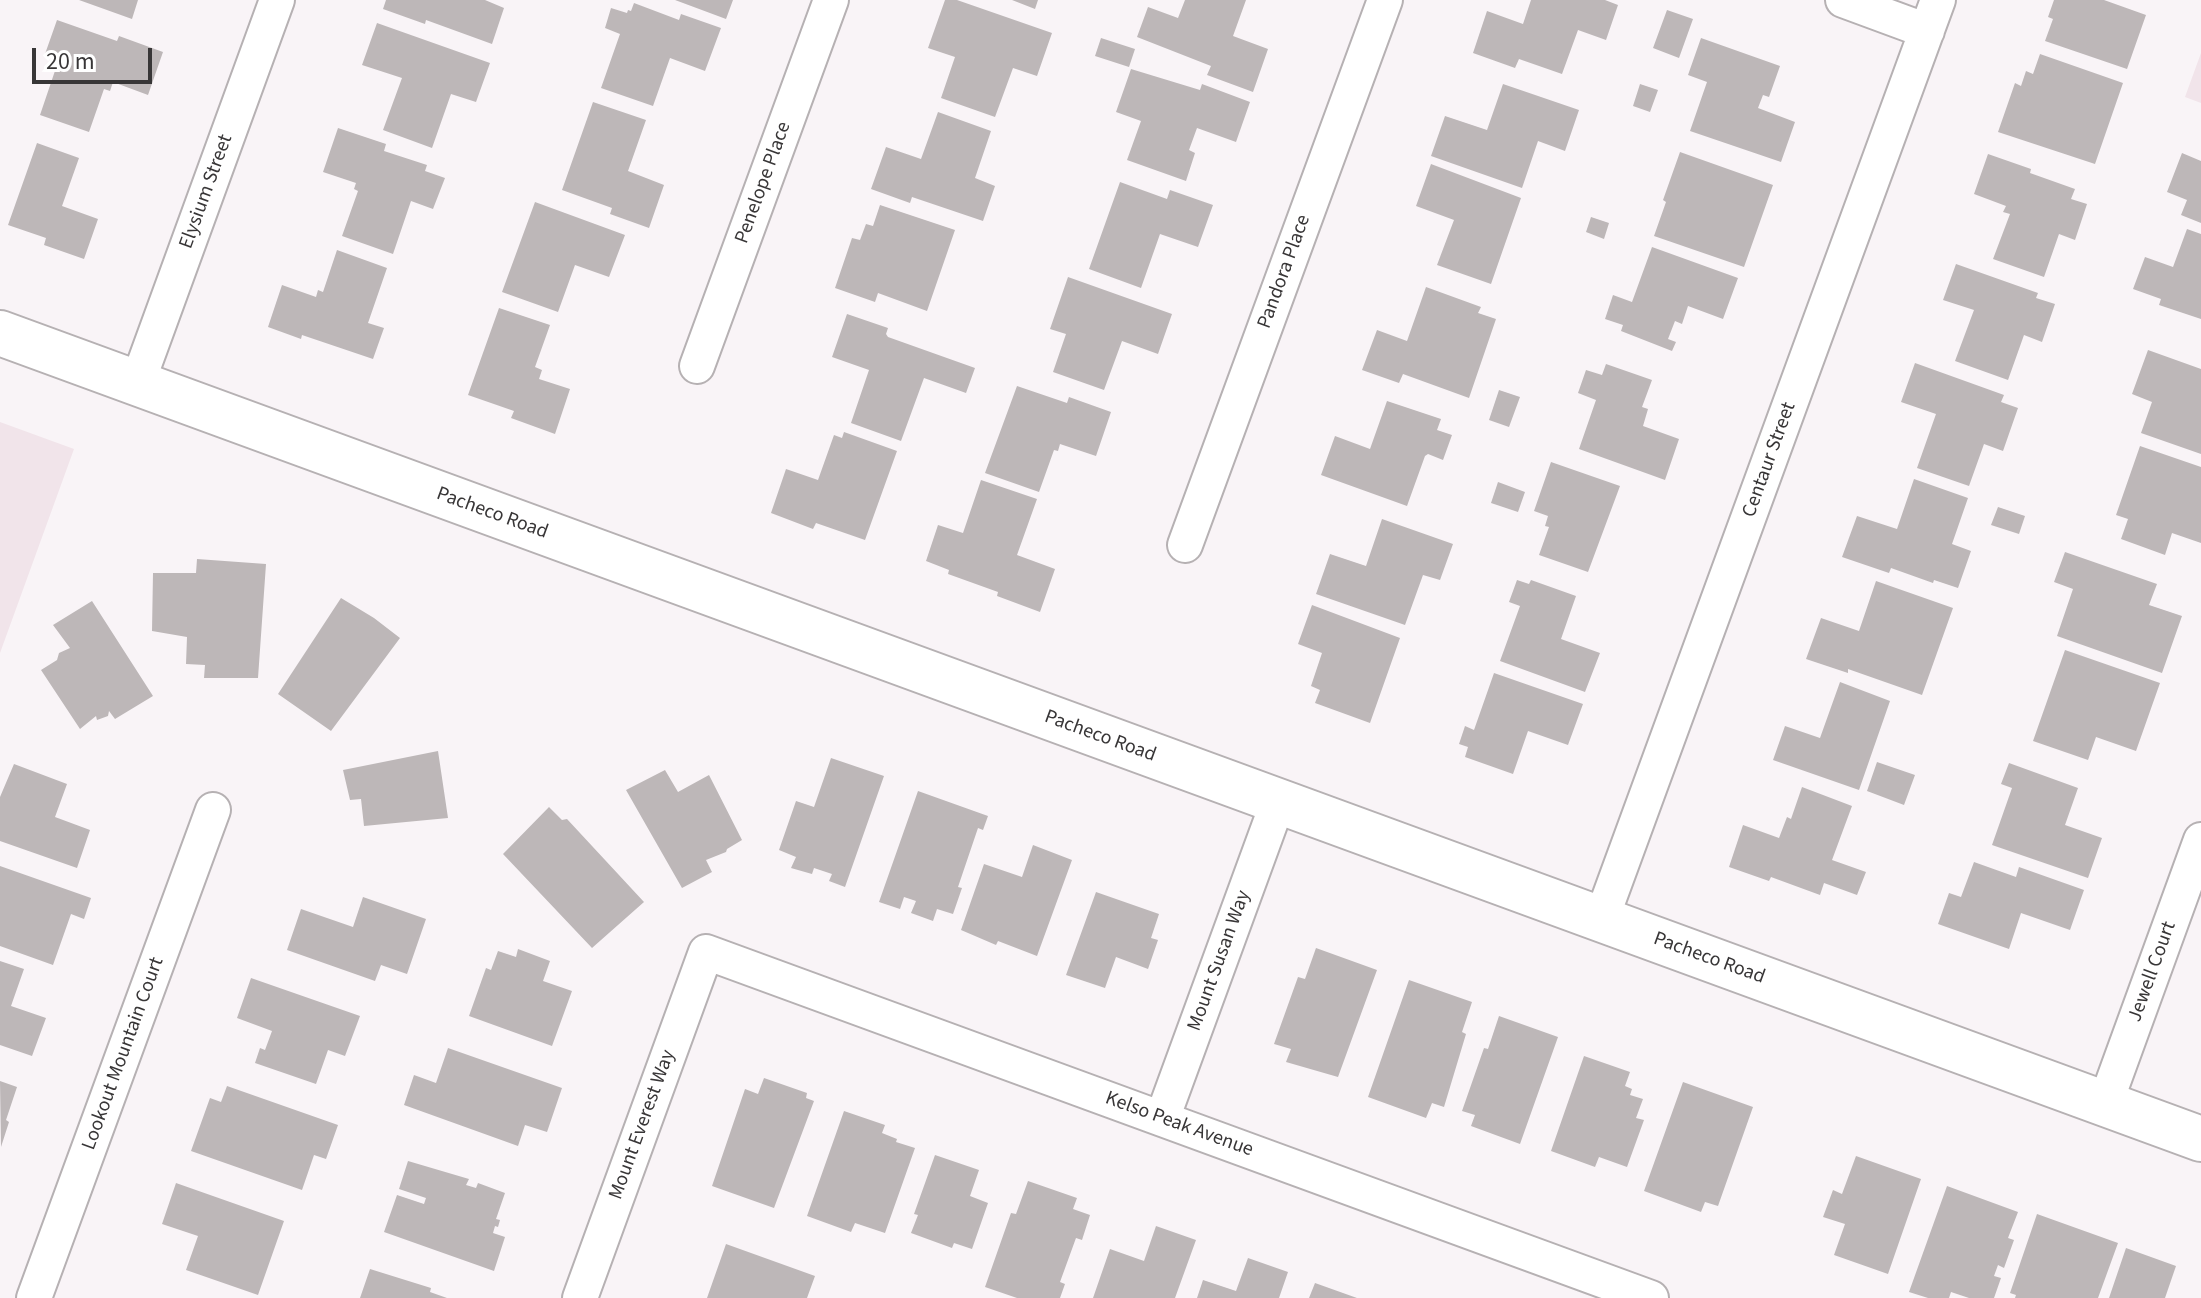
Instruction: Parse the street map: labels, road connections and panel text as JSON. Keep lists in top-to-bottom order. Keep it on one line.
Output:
{"streets":{"street":["Penelope Place","Elysium Street","Pandora Place","Centaur Street","Pacheco Road","Mount Susan Way","Jewell Court","Lookout Mountain Court","Mount Everest Way","Kelso Peak Avenue"]},"crossings":[["Elysium Street","Pacheco Road"],["Centaur Street","Pacheco Road"],["Pacheco Road","Mount Susan Way"],["Pacheco Road","Jewell Court"],["Mount Susan Way","Kelso Peak Avenue"],["Mount Everest Way","Kelso Peak Avenue"]],"scale_bar":"20 m"}
